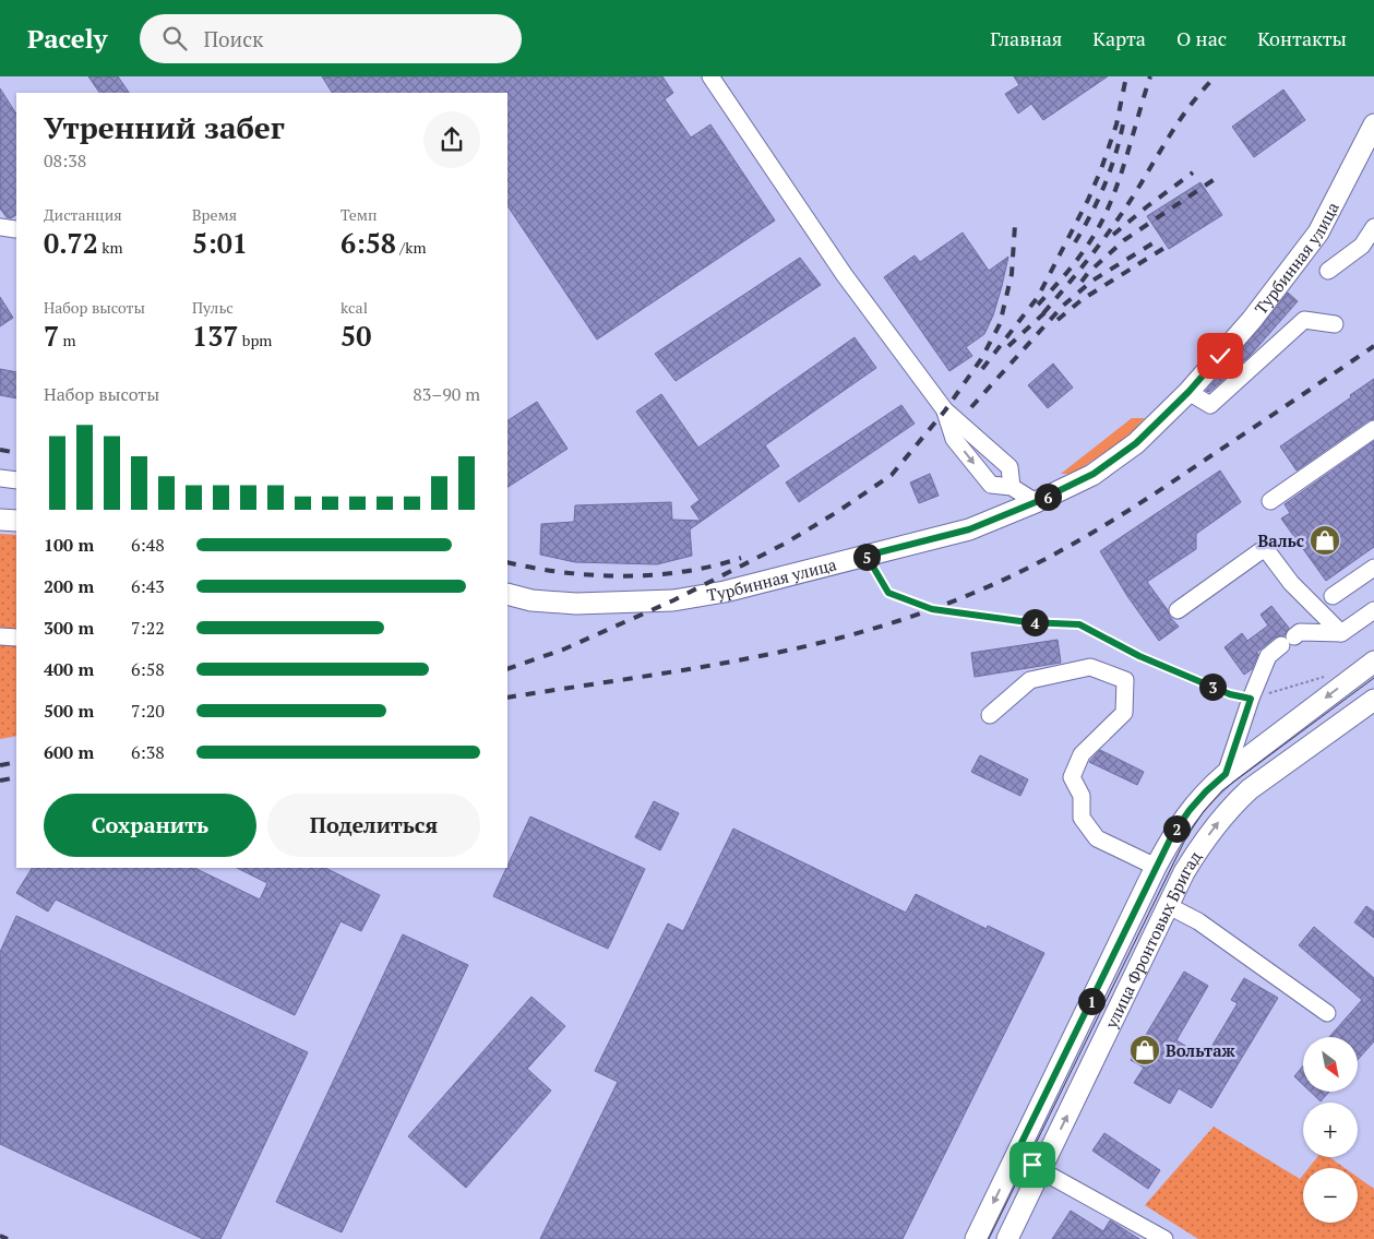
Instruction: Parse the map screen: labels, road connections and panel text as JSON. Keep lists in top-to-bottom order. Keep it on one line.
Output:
{"streets":{"main road":["Турбинная улица","улица Фронтовых Бригад"]},"places":{"shop":["Вальс","Вольтаж"]},"north":"bottom right","page":{"header":"Pacely","search":"Поиск","nav":["Главная","Карта","О нас","Контакты"],"heading":["Утренний забег","08:38"],"stats":[["Дистанция","0.72 km"],["Время","5:01"],["Темп","6:58 /km"],["Набор высоты","7 m"],["Пульс","137 bpm"],["kcal","50"]],"chart":["Набор высоты","83–90 m"],"pins":["6","5","4","3","2","1"],"list":[{"name":"100 m","note":"6:48"},{"name":"200 m","note":"6:43"},{"name":"300 m","note":"7:22"},{"name":"400 m","note":"6:58"},{"name":"500 m","note":"7:20"},{"name":"600 m","note":"6:38"}],"buttons":["Сохранить","Поделиться"],"map_buttons":["+","−"]}}
